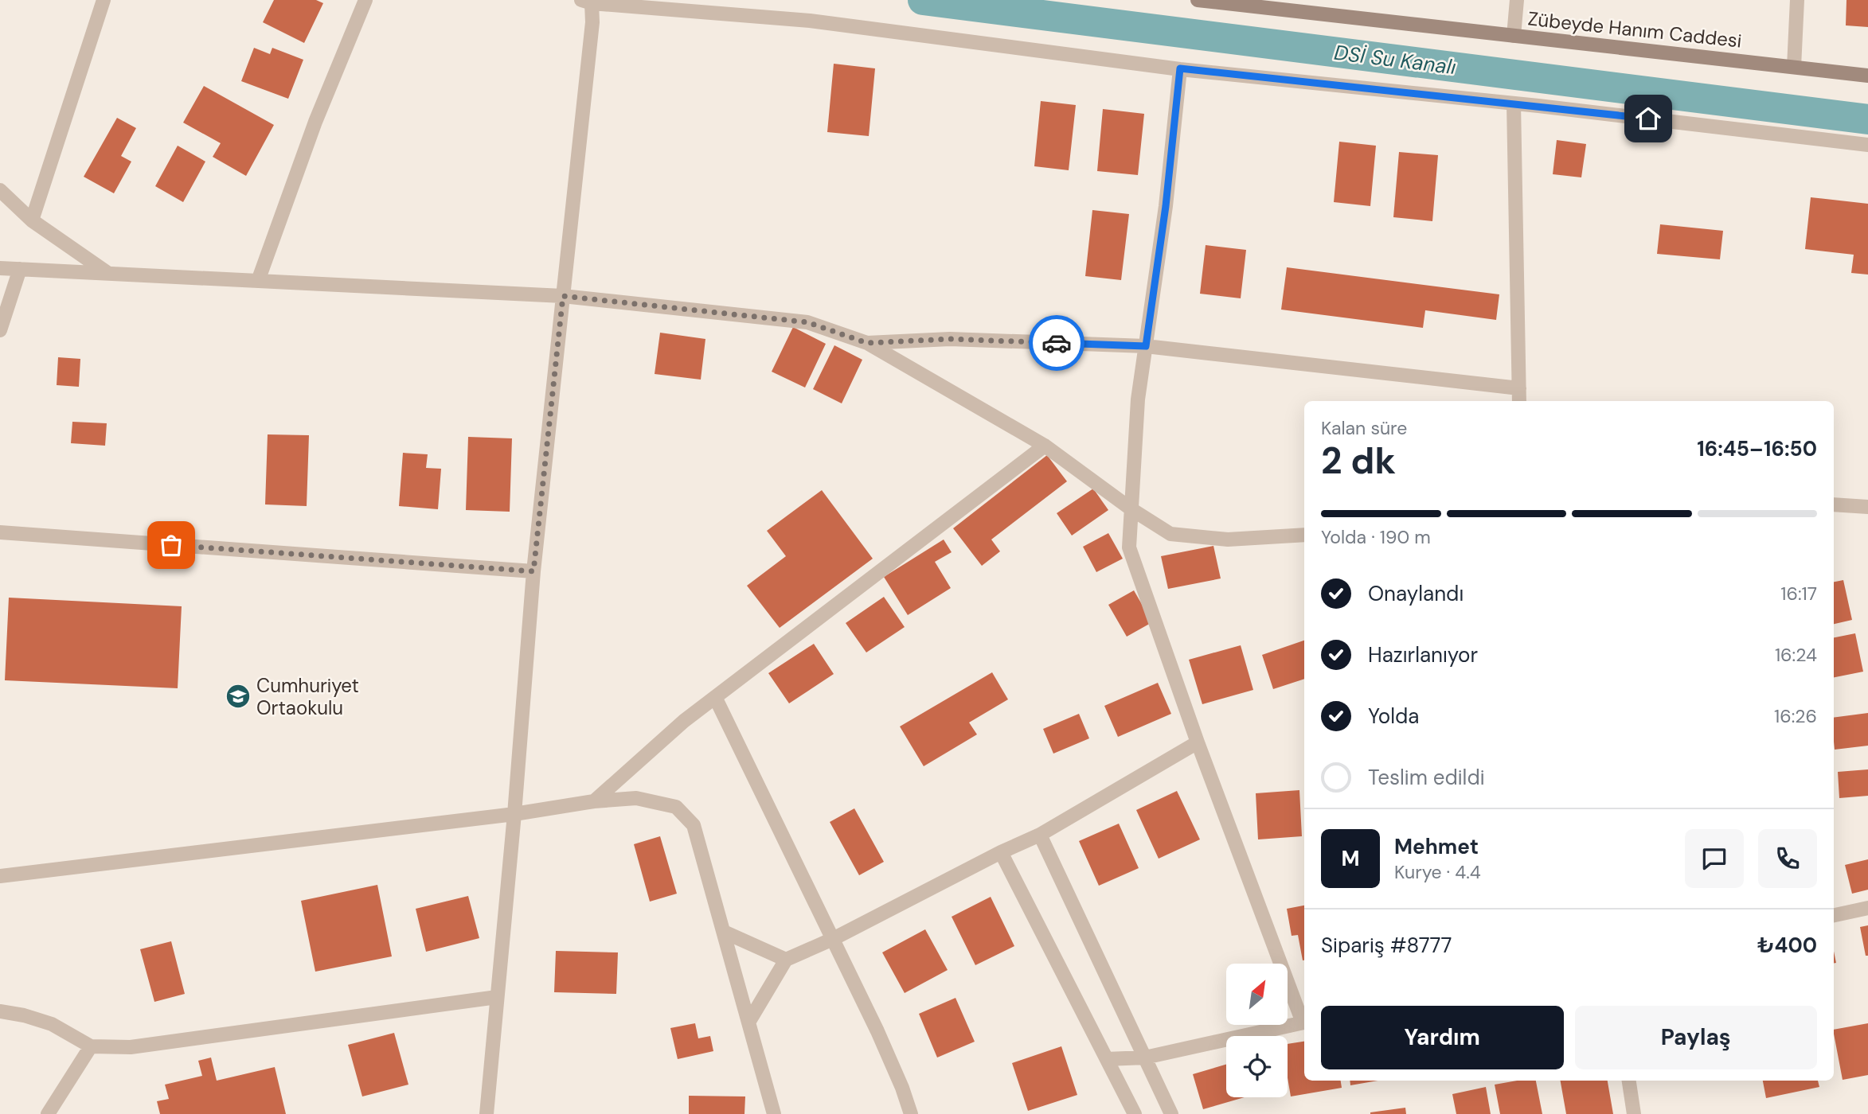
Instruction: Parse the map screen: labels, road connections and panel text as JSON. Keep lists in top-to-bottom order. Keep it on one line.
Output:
{"streets":{"street":["Zübeyde Hanım Caddesi"]},"water":["DSİ Su Kanalı"],"places":{"school or university":["Cumhuriyet Ortaokulu"]},"north":"top right","page":{"heading":["2 dk","Kalan süre","16:45–16:50"],"panel":["Mehmet","Kurye · 4.4","Sipariş #8777","₺400"],"bar":"Yolda · 190 m","list":[["Onaylandı","16:17"],["Hazırlanıyor","16:24"],["Yolda","16:26"],"Teslim edildi"],"round":"M","buttons":["Yardım","Paylaş"]}}
